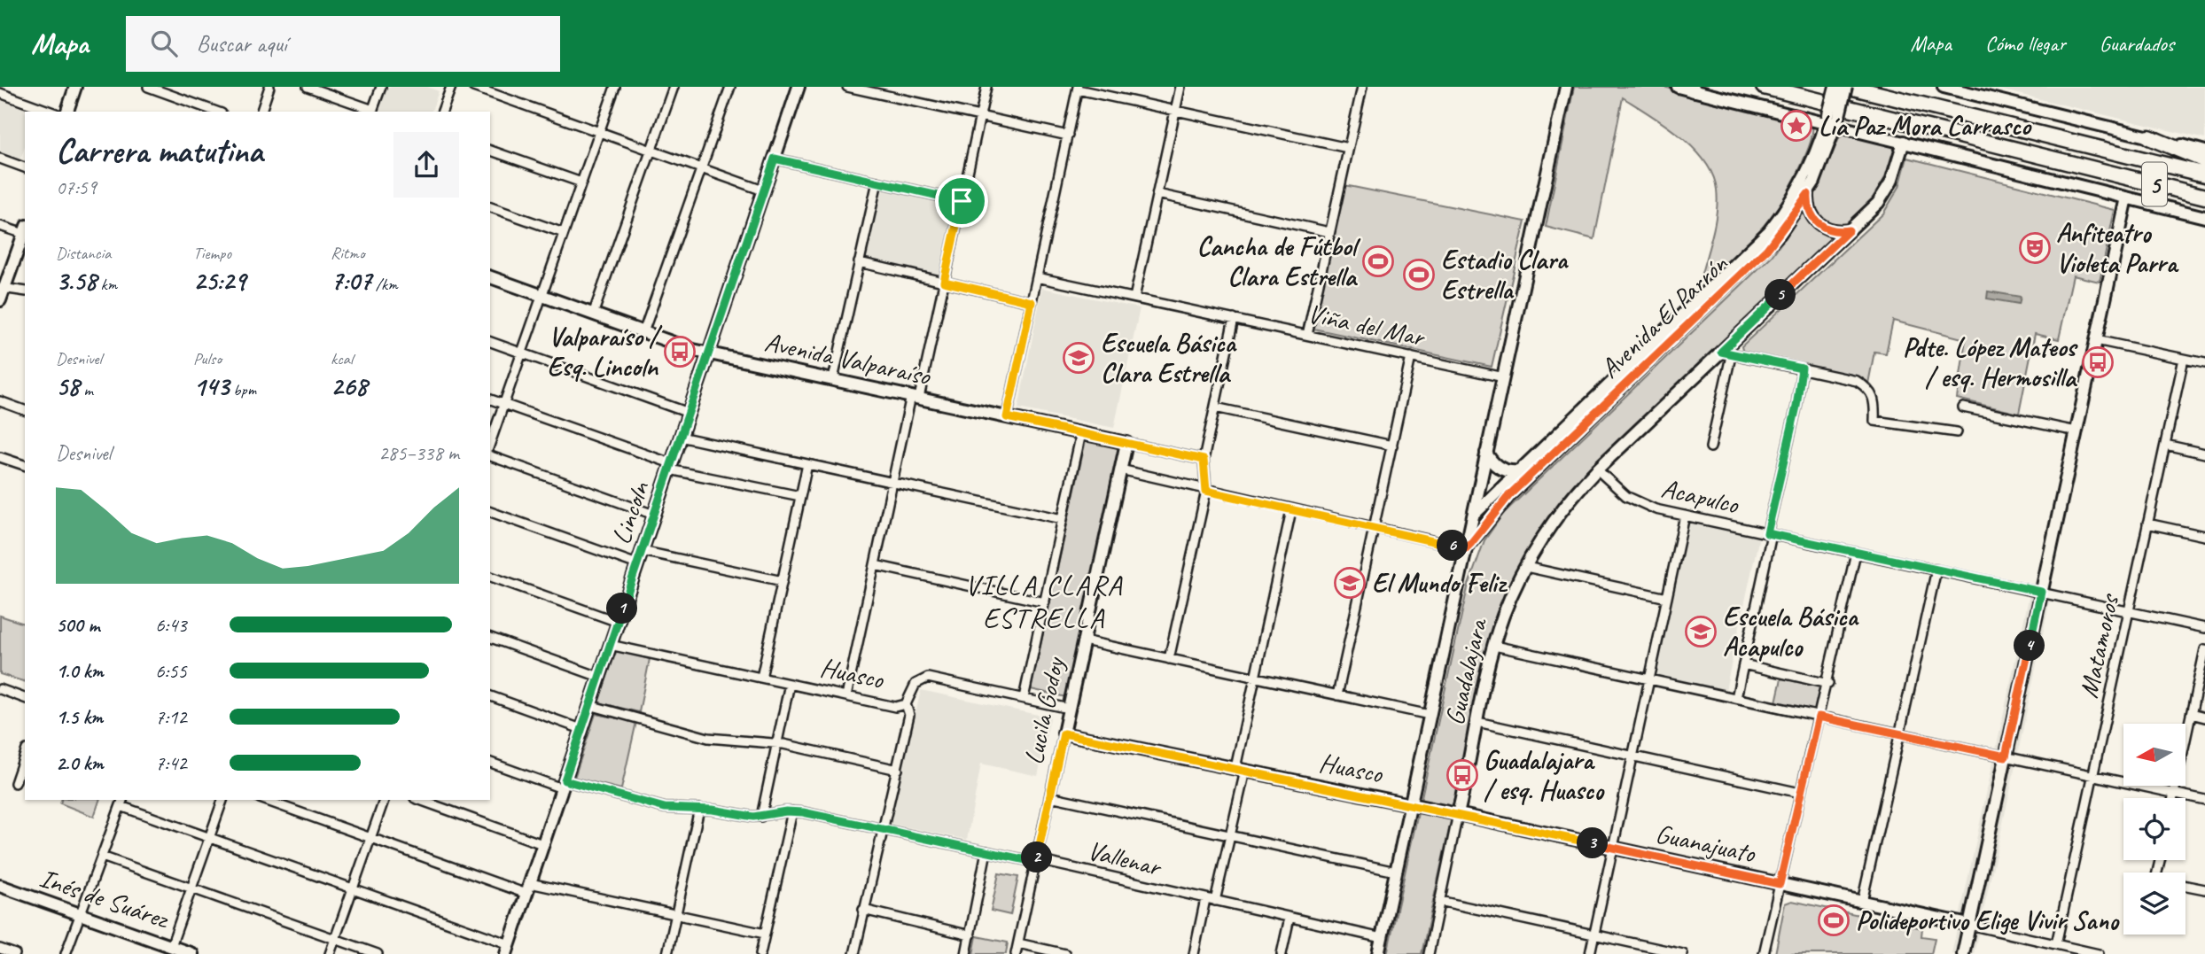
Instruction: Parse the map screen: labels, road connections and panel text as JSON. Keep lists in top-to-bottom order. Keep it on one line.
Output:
{"streets":{"highway":["5"],"street":["Avenida El Parrón","Viña del Mar","Avenida Valparaíso","Acapulco","Lincoln","Matamoros","Guadalajara","Huasco","Lucila Godoy","Guanajuato","Vallenar","Inés de Suárez"]},"crossings":[["5","Avenida El Parrón"],["Avenida Valparaíso","Lincoln"],["Avenida Valparaíso","Lucila Godoy"],["Acapulco","Matamoros"],["Acapulco","Guadalajara"],["Lincoln","Huasco"],["Lincoln","Vallenar"],["Matamoros","Guanajuato"],["Guadalajara","Guanajuato"],["Huasco","Lucila Godoy"],["Huasco","Guanajuato"],["Lucila Godoy","Vallenar"]],"districts":["VILLA CLARA ESTRELLA"],"places":{"place":["Lía Paz Mora Carrasco"],"theatre":["Anfiteatro Violeta Parra"],"sports":["Cancha de Fútbol Clara Estrella","Estadio Clara Estrella","Polideportivo Elige Vivir Sano"],"bus stop":["Valparaíso / Esq. Lincoln","Pdte. López Mateos / esq. Hermosilla","Guadalajara / esq. Huasco"],"school or university":["Escuela Básica Clara Estrella","El Mundo Feliz","Escuela Básica Acapulco"]},"north":"left","page":{"header":"Mapa","search":"Buscar aquí","nav":["Mapa","Cómo llegar","Guardados"],"heading":["Carrera matutina","07:59"],"stats":[["Distancia","3.58 km"],["Tiempo","25:29"],["Ritmo","7:07 /km"],["Desnivel","58 m"],["Pulso","143 bpm"],["kcal","268"]],"pins":["5","6","1","4","3","2"],"chart":["Desnivel","285–338 m"],"list":[{"name":"500 m","note":"6:43"},{"name":"1.0 km","note":"6:55"},{"name":"1.5 km","note":"7:12"},{"name":"2.0 km","note":"7:42"}]}}
